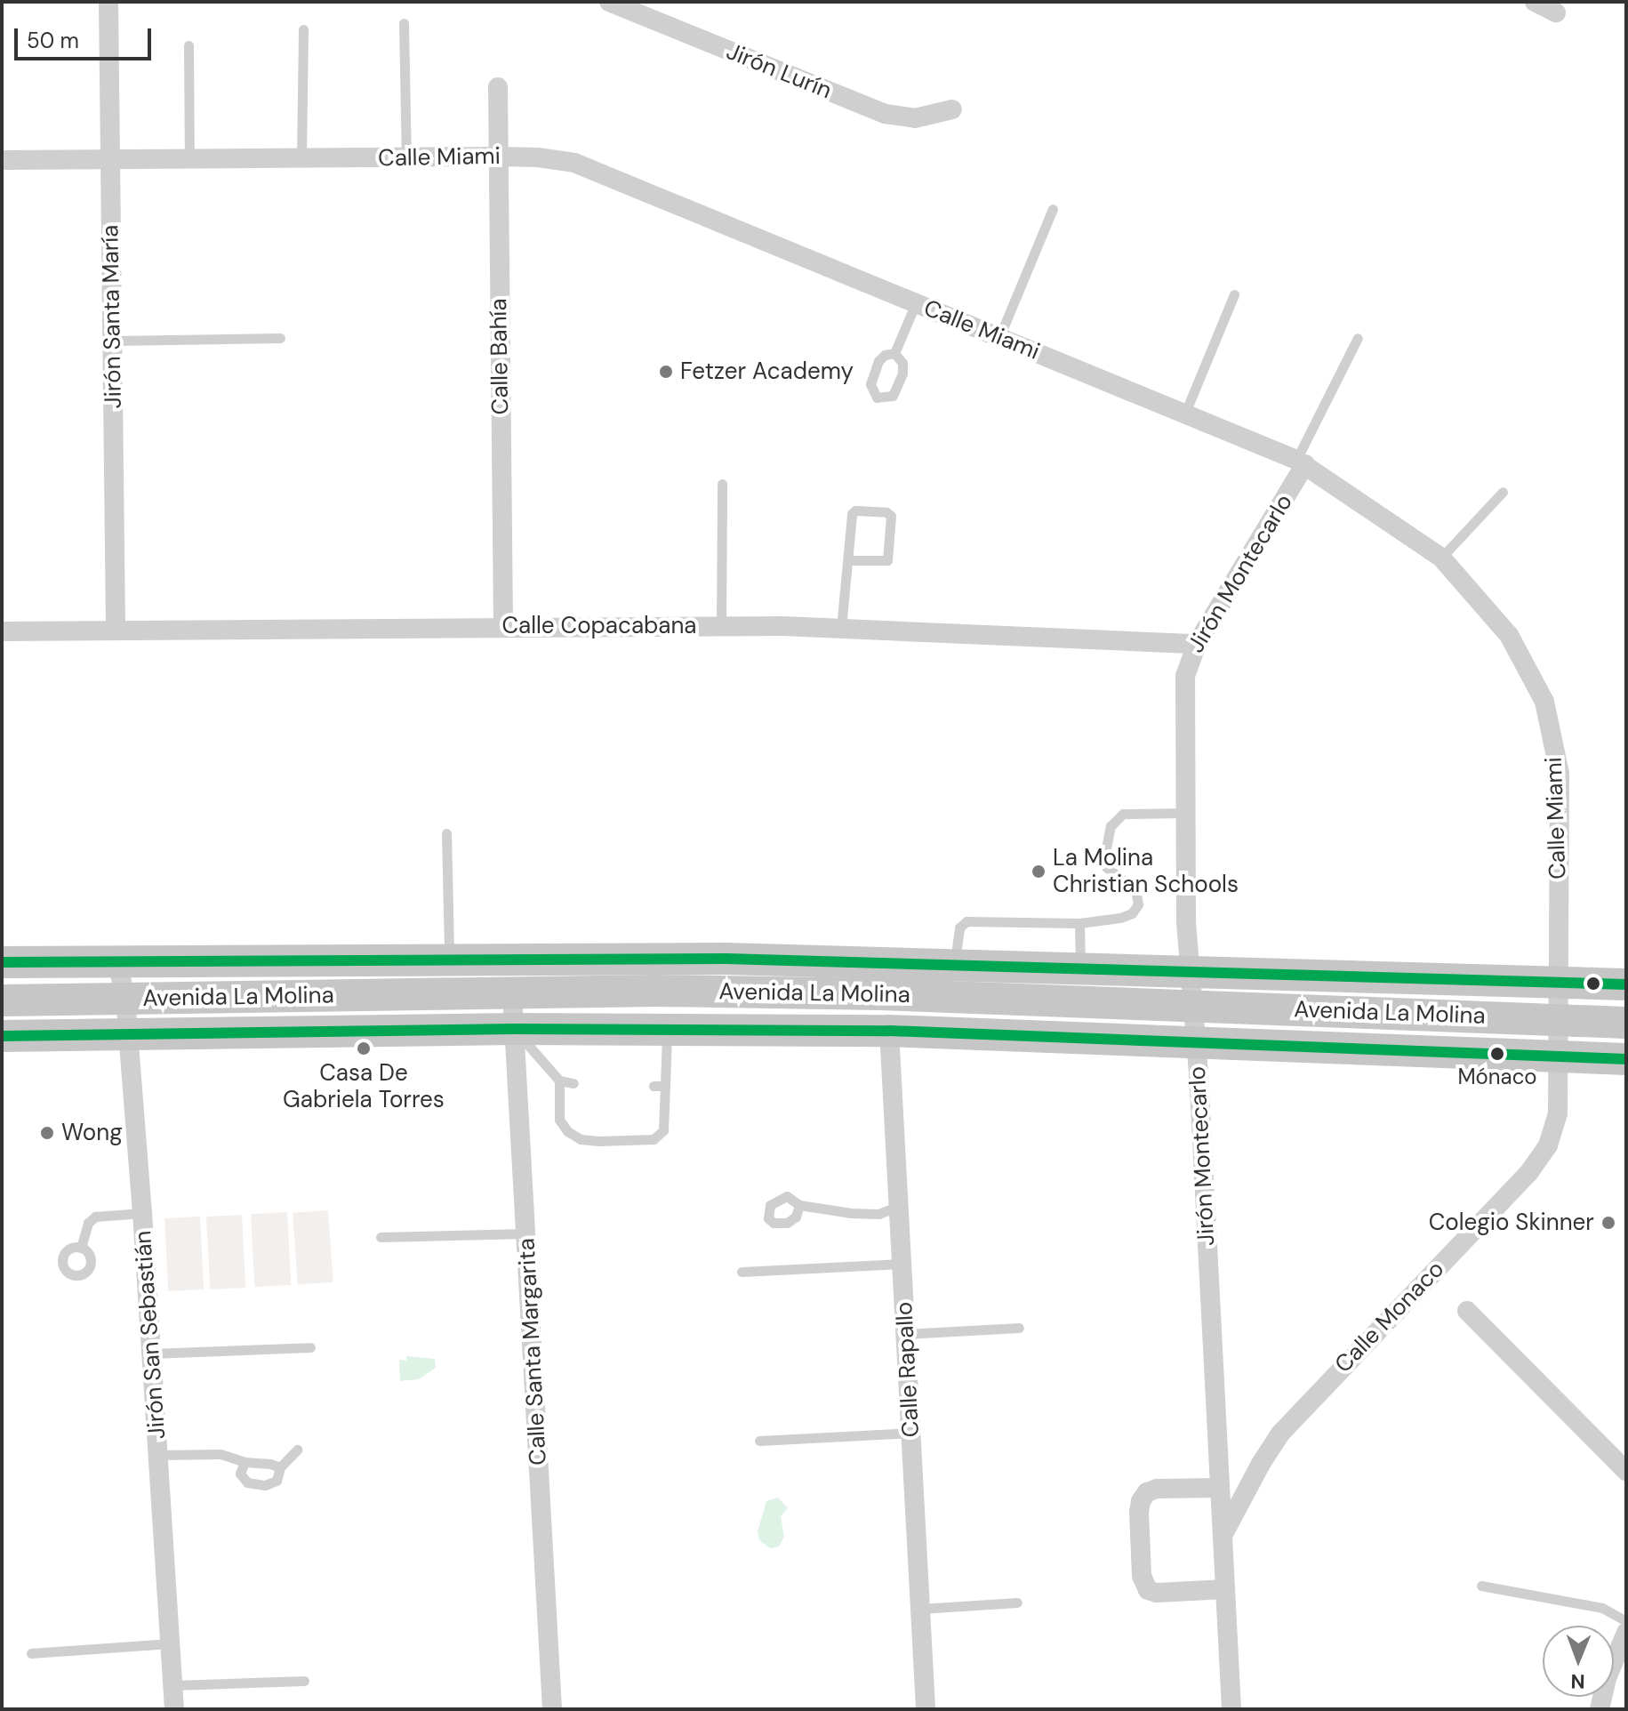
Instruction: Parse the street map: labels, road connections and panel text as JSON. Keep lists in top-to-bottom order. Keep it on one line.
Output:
{"streets":{"main road":["Avenida La Molina"],"street":["Jirón Lurín","Calle Miami","Jirón Santa María","Calle Bahía","Jirón Montecarlo","Calle Copacabana","Calle Monaco","Jirón San Sebastián","Calle Santa Margarita","Calle Rapallo"]},"crossings":[["Calle Miami","Jirón Santa María"],["Calle Miami","Calle Bahía"],["Calle Miami","Jirón Montecarlo"],["Calle Miami","Avenida La Molina"],["Calle Miami","Calle Monaco"],["Jirón Santa María","Calle Copacabana"],["Calle Bahía","Calle Copacabana"],["Jirón Montecarlo","Calle Copacabana"],["Jirón Montecarlo","Avenida La Molina"],["Jirón Montecarlo","Calle Monaco"],["Avenida La Molina","Calle Monaco"],["Avenida La Molina","Jirón San Sebastián"],["Avenida La Molina","Calle Santa Margarita"],["Avenida La Molina","Calle Rapallo"]],"places":["Fetzer Academy","La Molina Christian Schools","Casa De Gabriela Torres","Mónaco","Wong","Colegio Skinner"],"scale_bar":"50 m","north":"bottom"}
